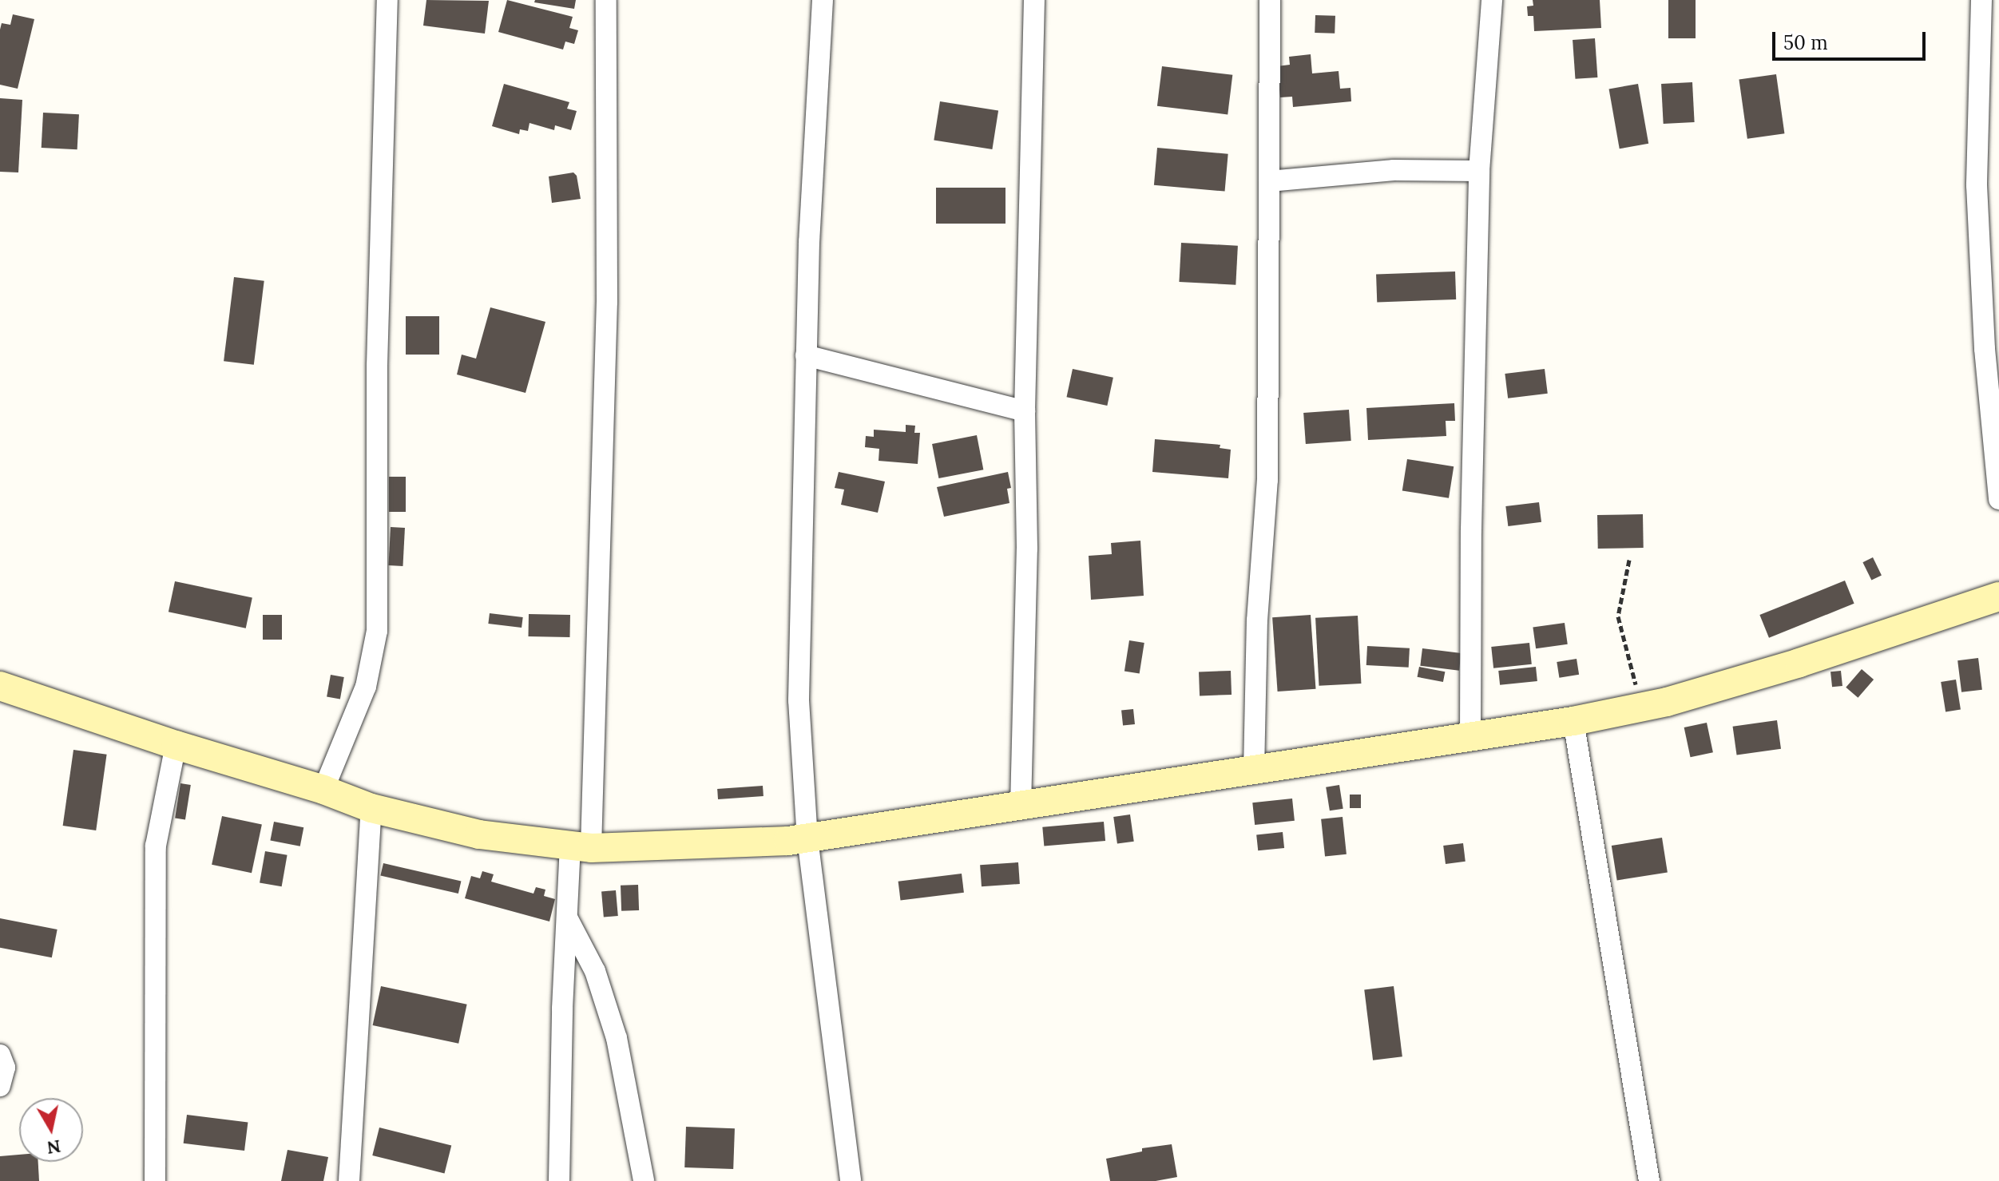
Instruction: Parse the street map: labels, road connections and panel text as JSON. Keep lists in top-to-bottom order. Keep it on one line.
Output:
{"scale_bar":"50 m","north":"bottom"}
